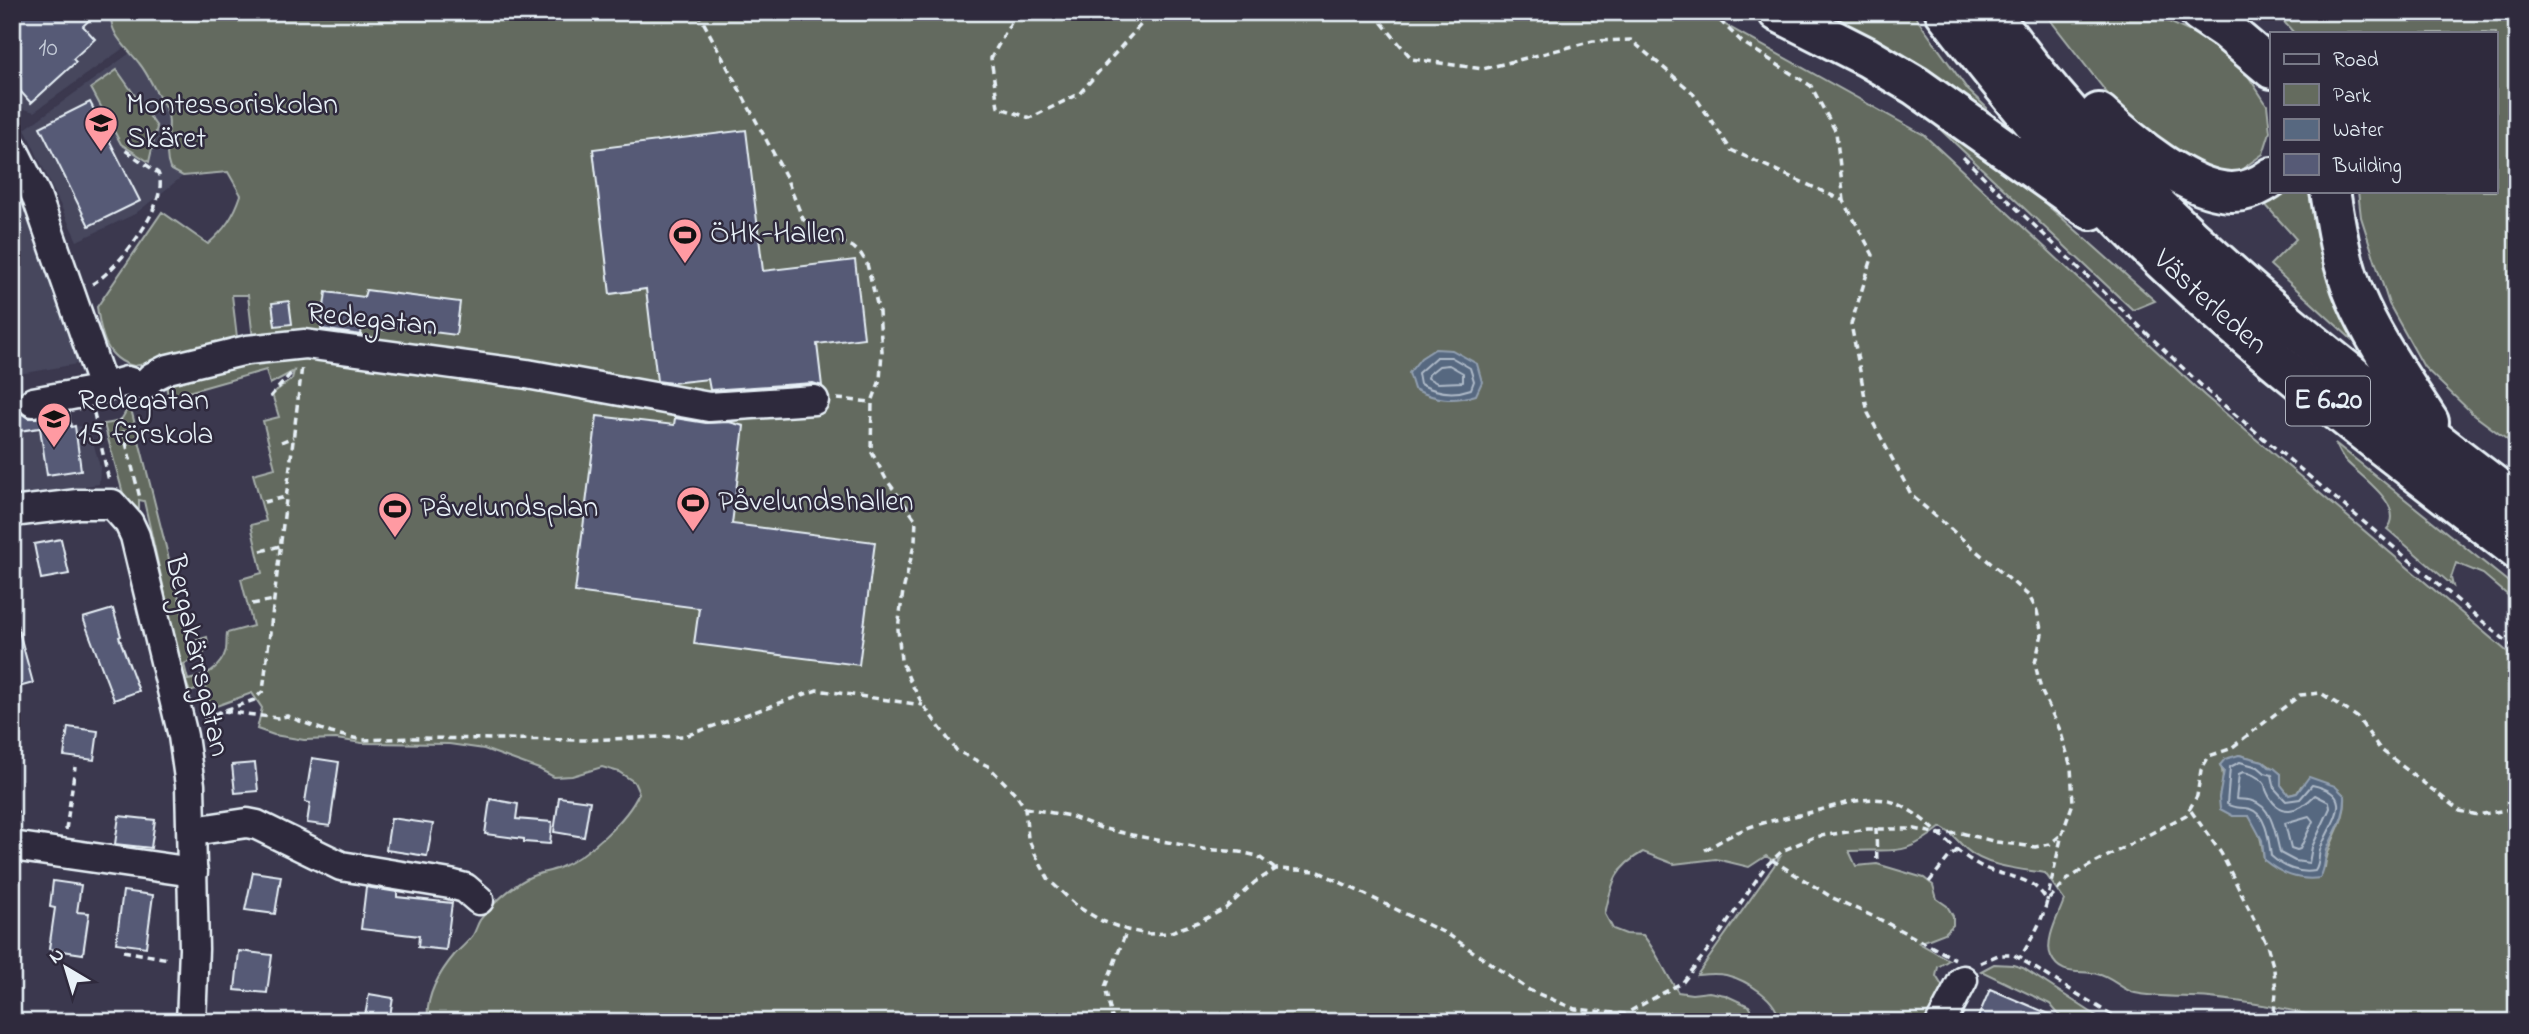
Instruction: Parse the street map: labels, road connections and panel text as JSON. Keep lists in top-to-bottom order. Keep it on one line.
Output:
{"streets":{"highway":["Västerleden","E 6.20"],"street":["Redegatan","Bergakärrsgatan"]},"places":{"school or university":["Montessoriskolan Skäret","Redegatan 15 förskola"],"sports":["ÖHK-Hallen","Påvelundshallen","Påvelundsplan"]},"house_numbers":["10"],"legend":["Road","Park","Water","Building"],"north":"top left"}
